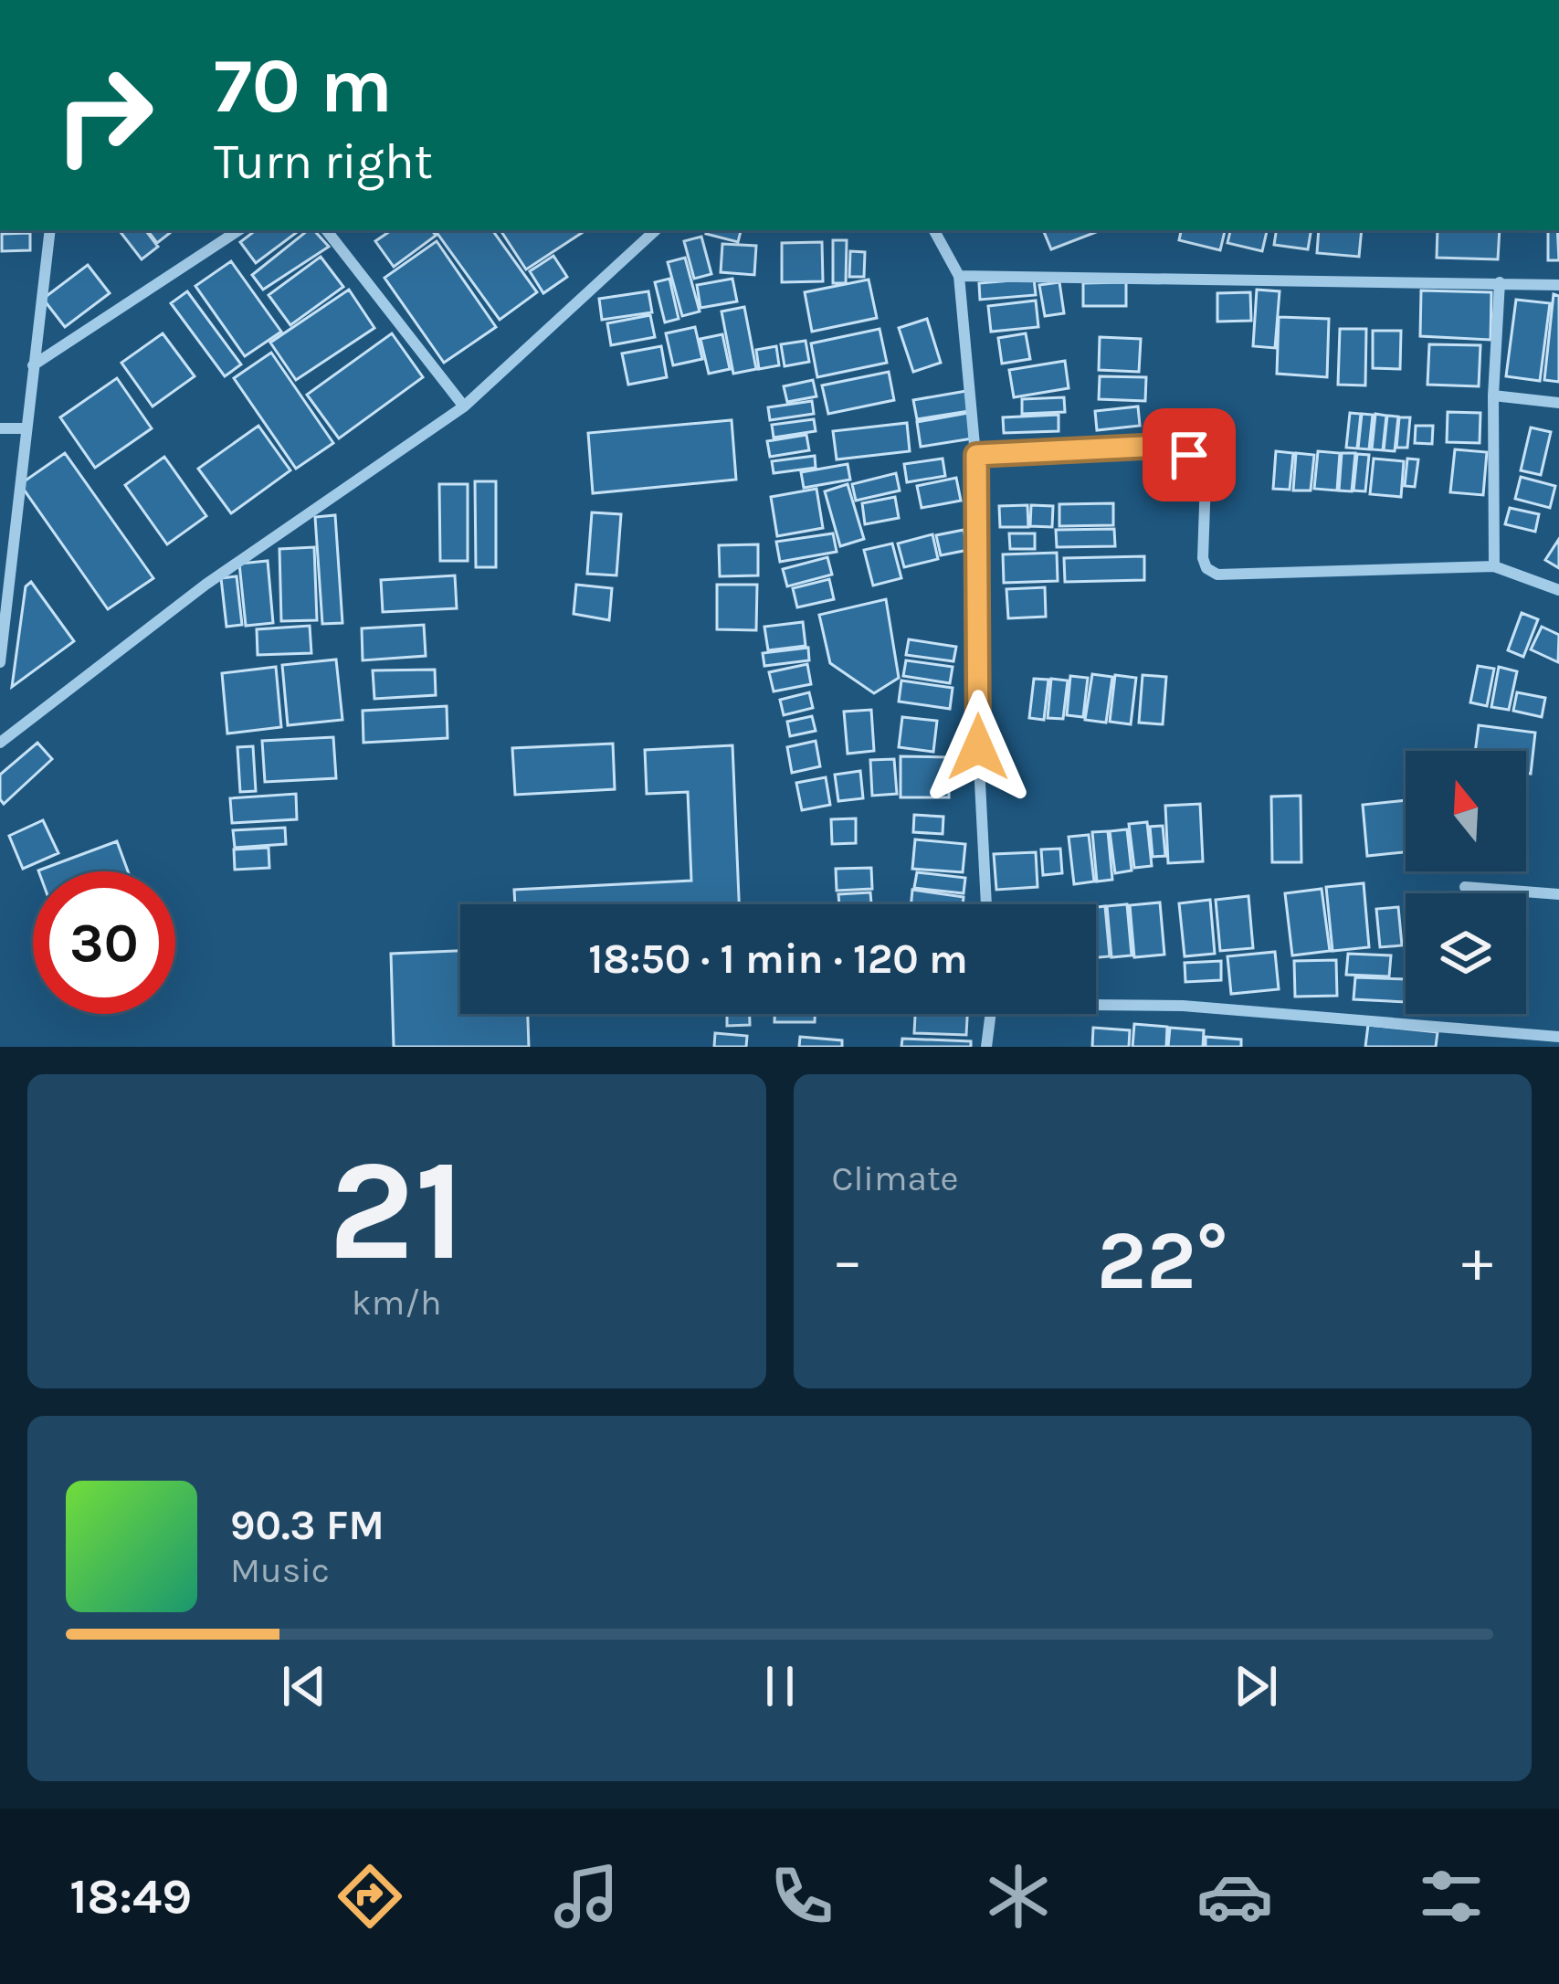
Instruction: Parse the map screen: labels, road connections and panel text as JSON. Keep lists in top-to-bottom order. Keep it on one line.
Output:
{"north":"top","page":{"turn":["70 m","Turn right"],"limit":"30","trip":"18:50 · 1 min · 120 m","tile":[["21","km/h"],"Climate"],"heat":["−","22°","+"],"song":["90.3 FM","Music"],"tabs":"18:49"}}
